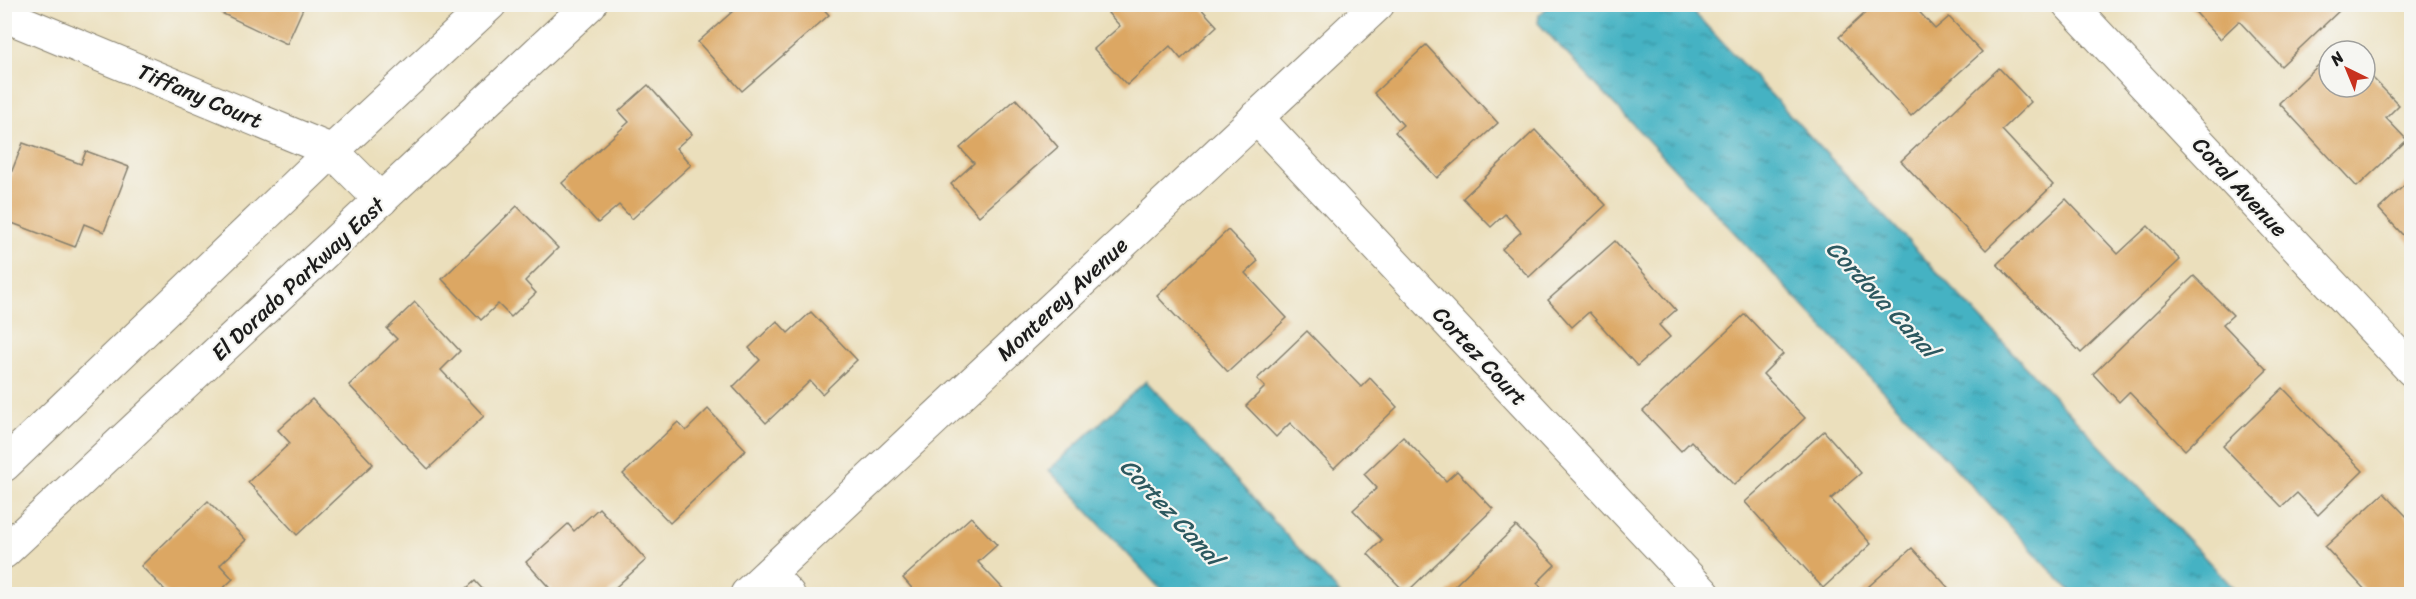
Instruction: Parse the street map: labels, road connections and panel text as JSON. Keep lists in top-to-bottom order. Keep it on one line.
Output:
{"streets":{"street":["Tiffany Court","Coral Avenue","El Dorado Parkway East","Monterey Avenue","Cortez Court"]},"crossings":[["Tiffany Court","El Dorado Parkway East"],["Monterey Avenue","Cortez Court"]],"water":["Cordova Canal","Cortez Canal"],"north":"top left"}
